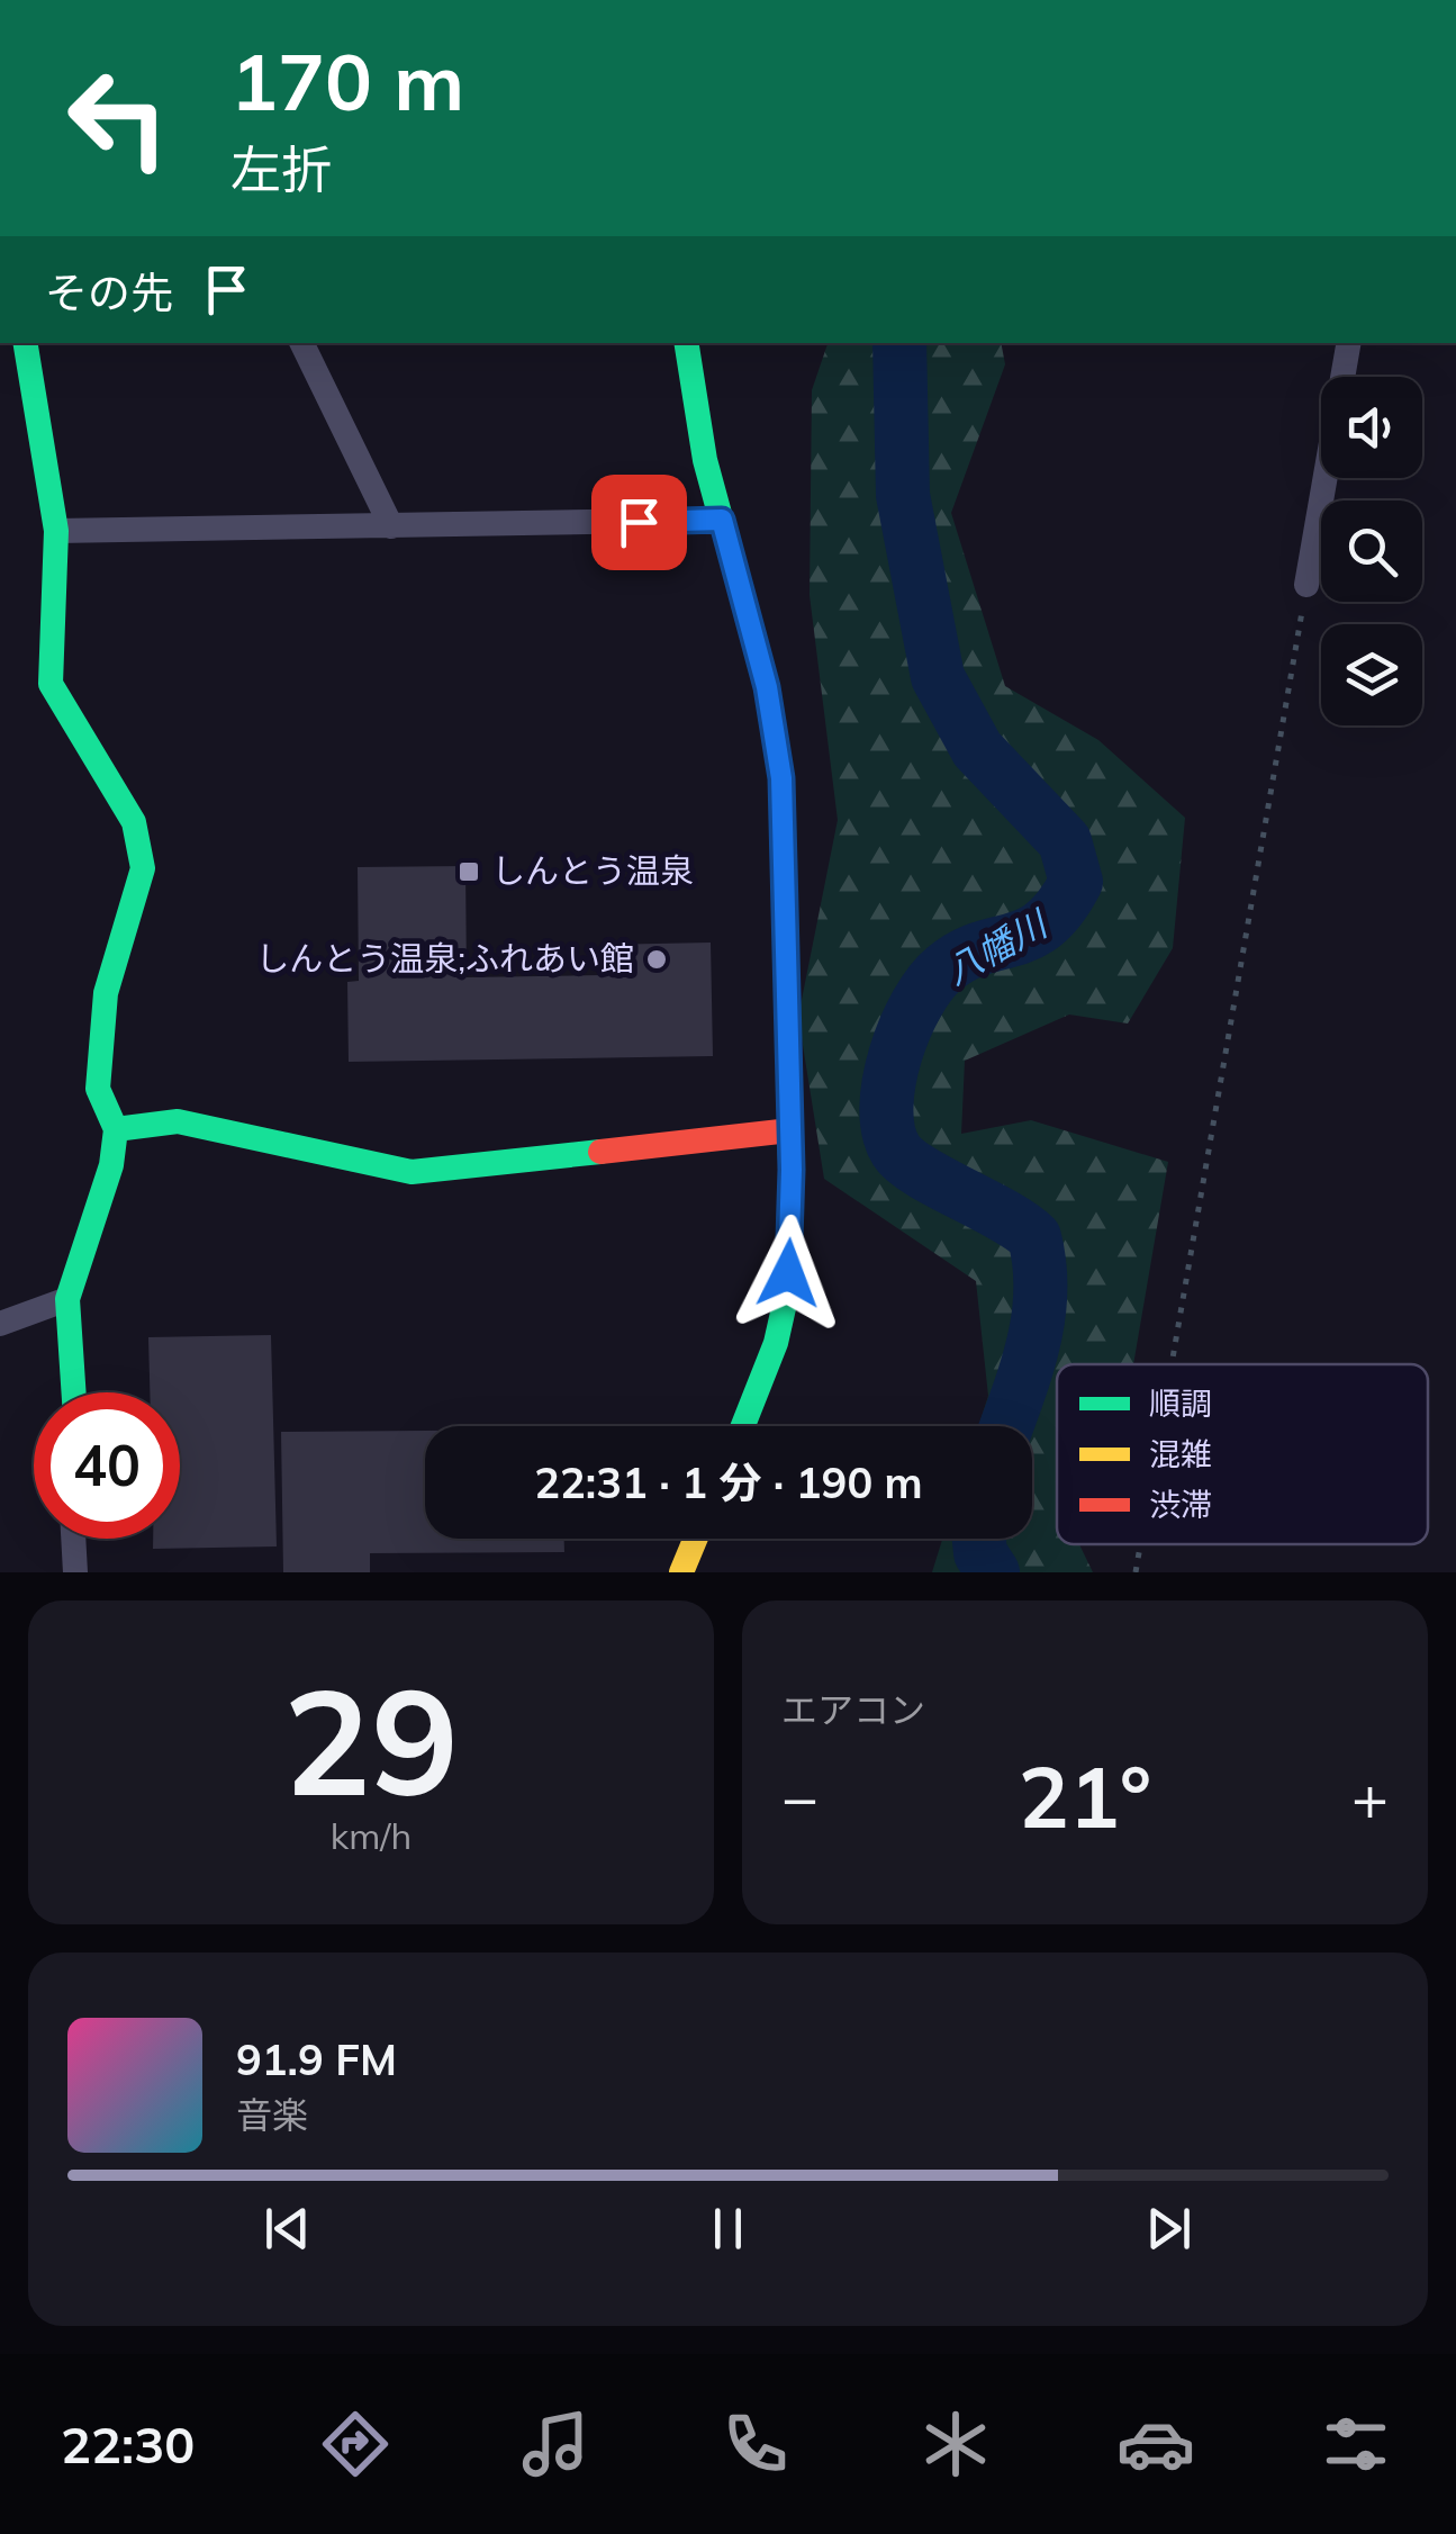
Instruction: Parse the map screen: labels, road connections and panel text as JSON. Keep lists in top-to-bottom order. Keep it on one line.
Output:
{"water":["八幡川"],"places":{"transit":["しんとう温泉"],"other":["しんとう温泉;ふれあい館"]},"legend":["順調","混雑","渋滞"],"page":{"turn":["170 m","左折"],"then":"その先","limit":"40","trip":"22:31 · 1 分 · 190 m","tile":[["29","km/h"],"エアコン"],"heat":["−","21°","+"],"song":["91.9 FM","音楽"],"tabs":"22:30"}}
